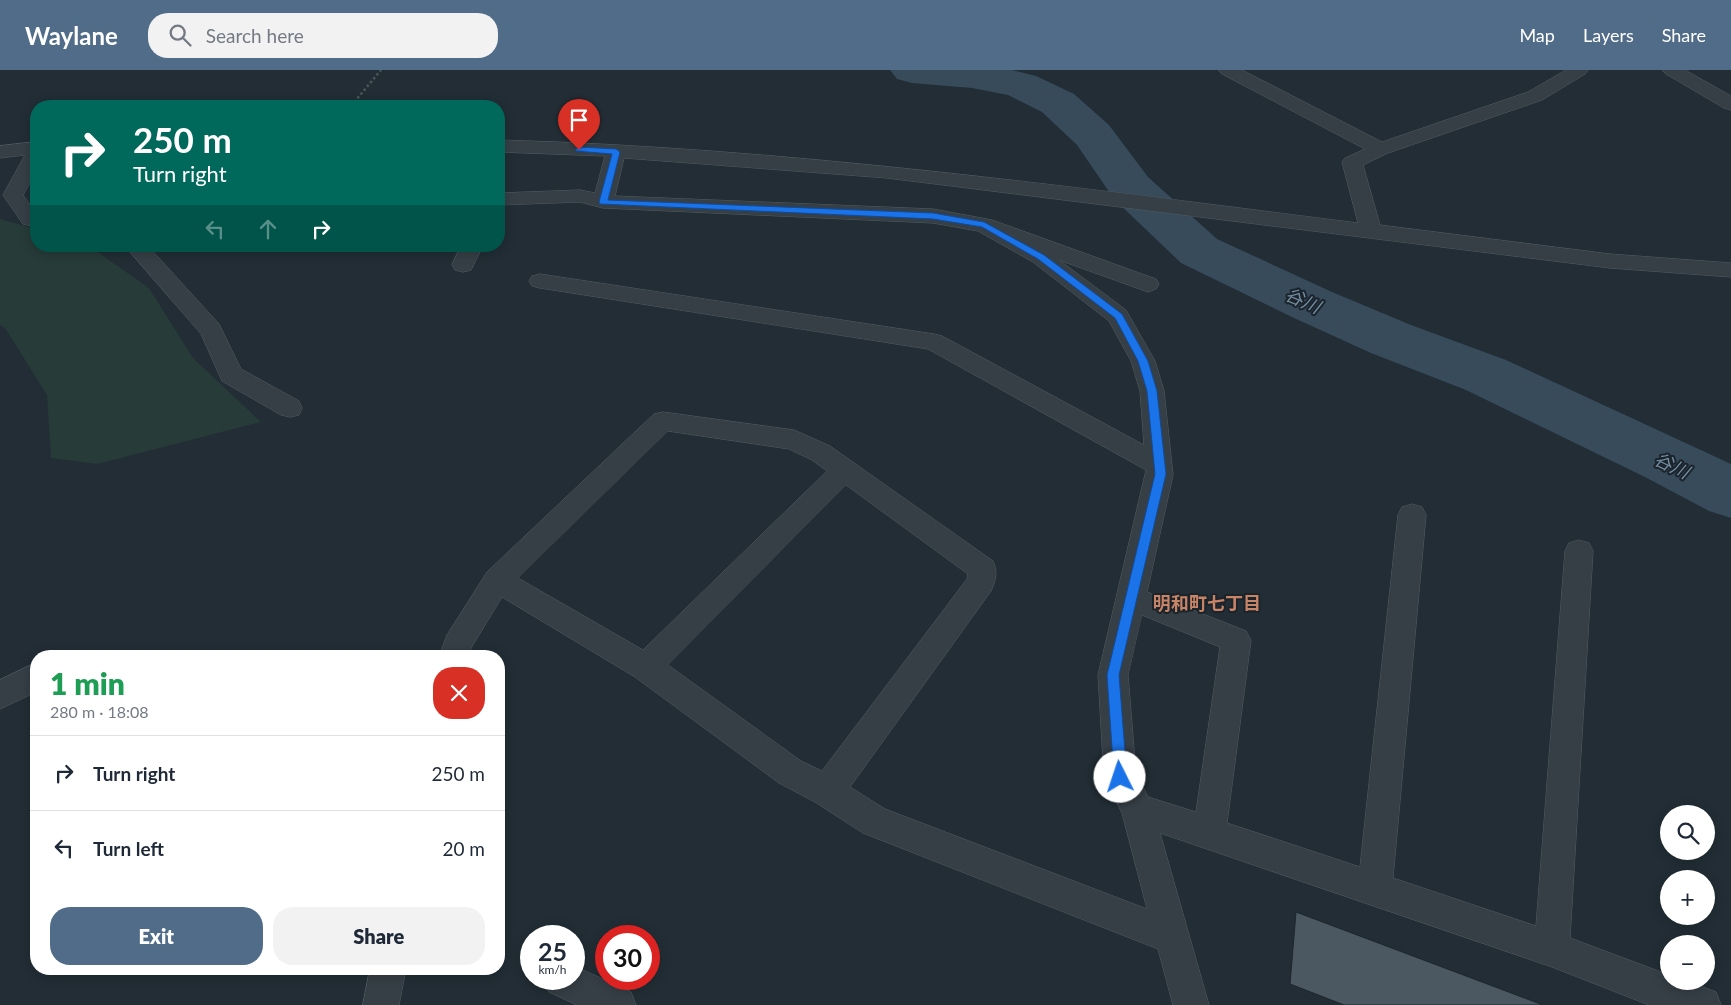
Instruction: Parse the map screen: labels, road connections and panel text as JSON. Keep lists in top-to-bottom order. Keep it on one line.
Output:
{"districts":["明和町七丁目"],"water":["谷川"],"page":{"header":"Waylane","search":"Search here","nav":["Map","Layers","Share"],"turn":["250 m","Turn right"],"heading":["1 min","280 m · 18:08"],"list":[{"name":"Turn right","value":"250 m"},{"name":"Turn left","value":"20 m"}],"map_buttons":["+","−"],"buttons":["Exit","Share"],"speed":"25 km/h","limit":"30"}}
